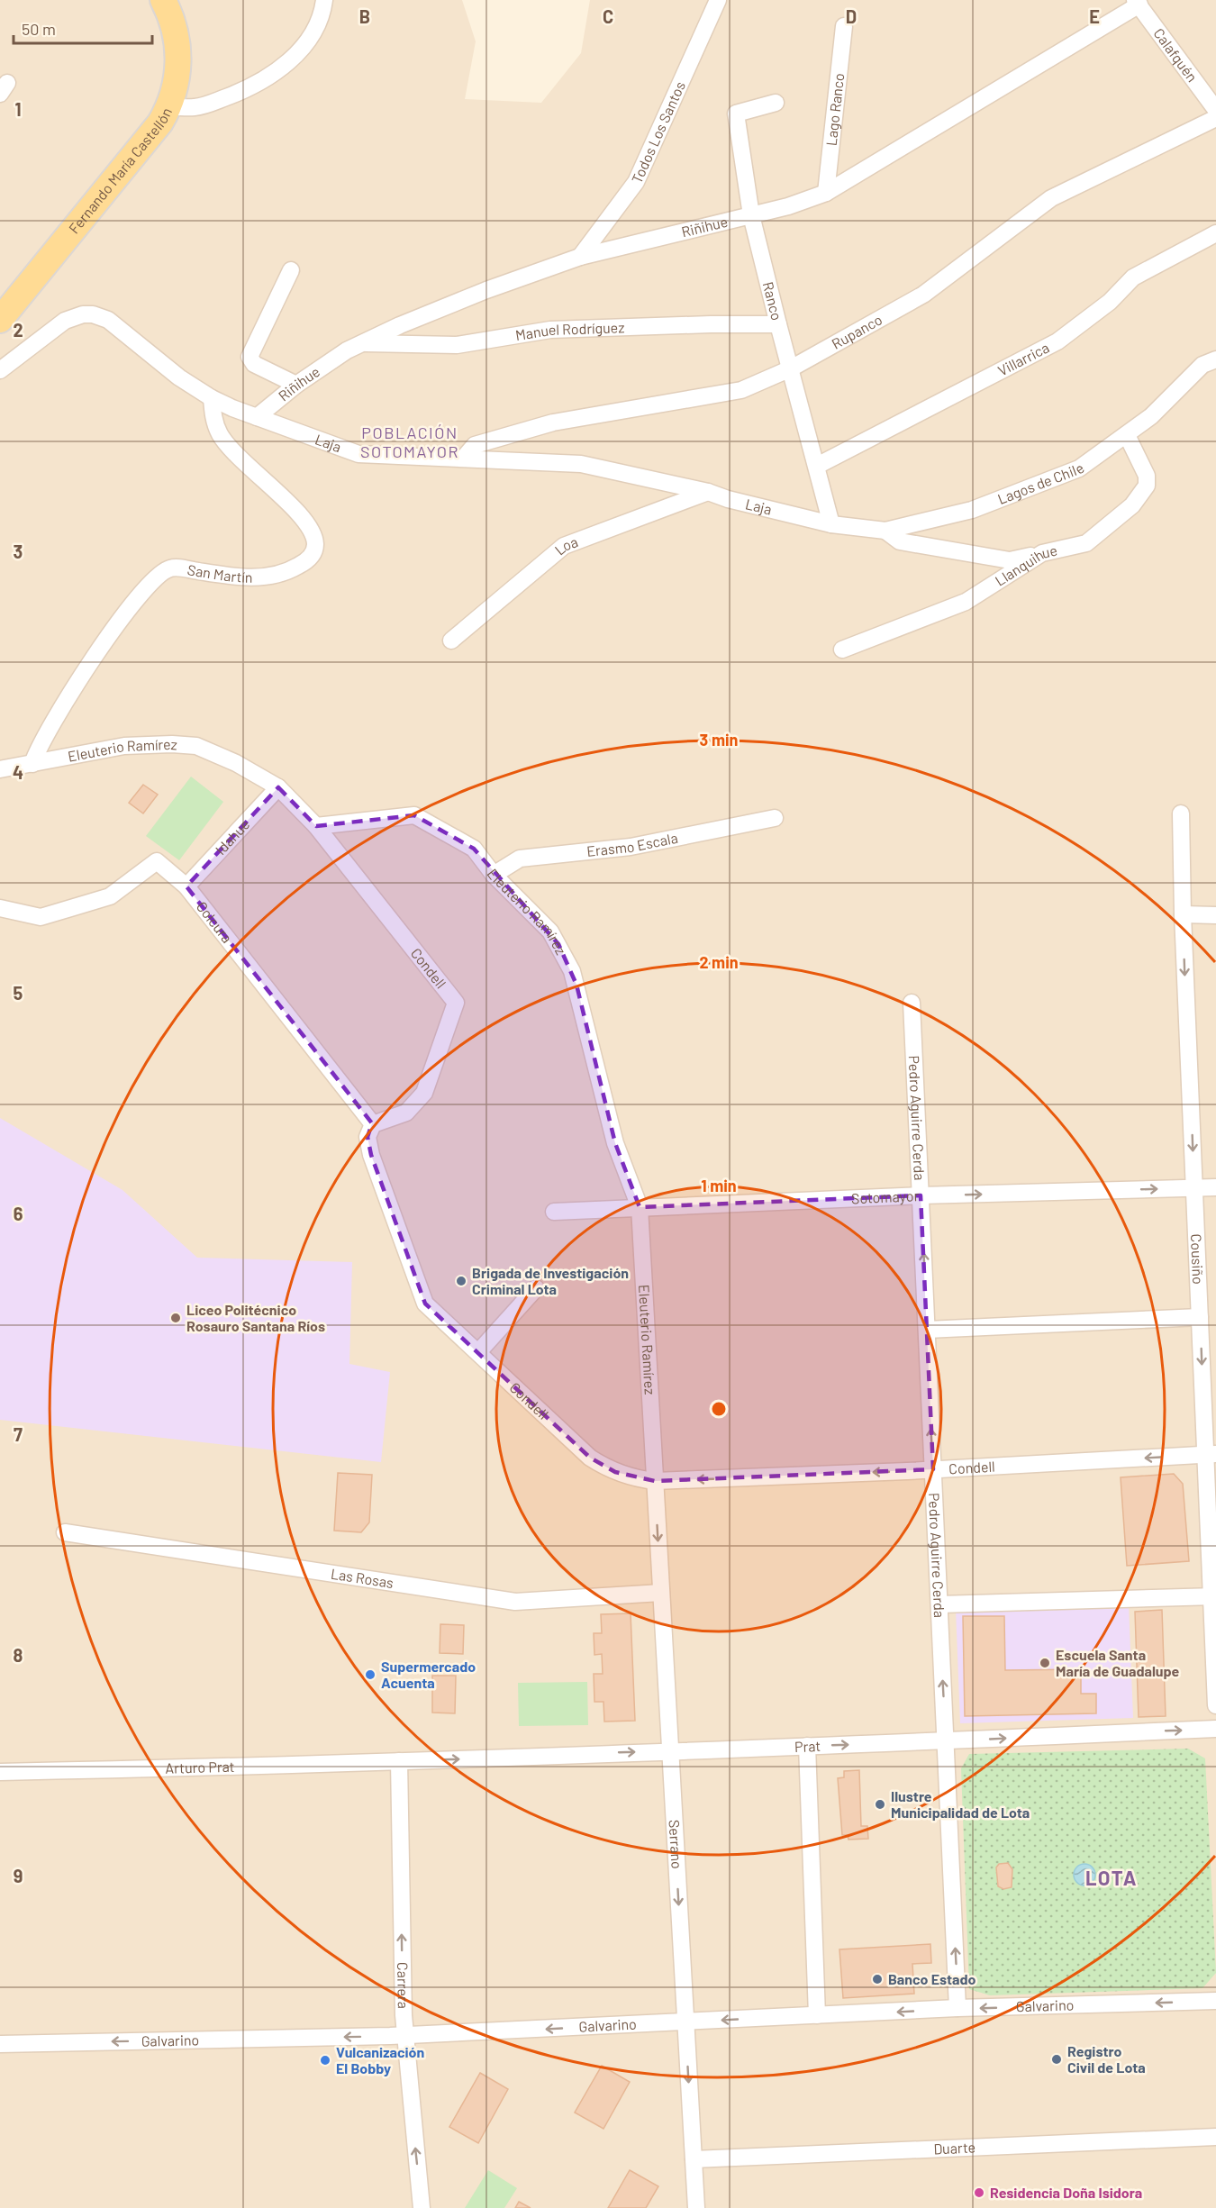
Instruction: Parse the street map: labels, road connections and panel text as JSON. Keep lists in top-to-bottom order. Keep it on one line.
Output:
{"streets":{"main road":["Fernando María Castellón"],"street":["Calafquén","Lago Ranco","Todos Los Santos","Riñihue","Ranco","Rupanco","Manuel Rodríguez","Villarrica","Laja","Lagos de Chile","Loa","Llanquihue","San Martín","Eleuterio Ramírez","Idahue","Erasmo Escala","Colcura","Condell","Pedro Aguirre Cerda","Sotomayor","Cousiño","Las Rosas","Prat","Arturo Prat","Serrano","Carrera","Galvarino","Duarte"]},"crossings":[["Calafquén","Riñihue"],["Lago Ranco","Riñihue"],["Todos Los Santos","Riñihue"],["Riñihue","Ranco"],["Riñihue","Manuel Rodríguez"],["Riñihue","Laja"],["Ranco","Rupanco"],["Ranco","Manuel Rodríguez"],["Ranco","Villarrica"],["Ranco","Laja"],["Ranco","Lagos de Chile"],["Rupanco","Laja"],["Laja","Lagos de Chile"],["Laja","Loa"],["Laja","San Martín"],["Lagos de Chile","Llanquihue"],["San Martín","Eleuterio Ramírez"],["Eleuterio Ramírez","Idahue"],["Eleuterio Ramírez","Erasmo Escala"],["Eleuterio Ramírez","Condell"],["Eleuterio Ramírez","Sotomayor"],["Eleuterio Ramírez","Serrano"],["Idahue","Colcura"],["Colcura","Condell"],["Condell","Pedro Aguirre Cerda"],["Condell","Cousiño"],["Condell","Serrano"],["Pedro Aguirre Cerda","Sotomayor"],["Pedro Aguirre Cerda","Prat"],["Pedro Aguirre Cerda","Galvarino"],["Sotomayor","Cousiño"],["Las Rosas","Serrano"],["Prat","Arturo Prat"],["Prat","Serrano"],["Prat","Carrera"],["Arturo Prat","Carrera"],["Serrano","Galvarino"],["Serrano","Duarte"],["Carrera","Galvarino"]],"one_way":["Cousiño","Carrera","Galvarino"],"districts":["POBLACIÓN SOTOMAYOR","LOTA"],"places":["Brigada de Investigación Criminal Lota","Liceo Politécnico Rosauro Santana Ríos","Escuela Santa María de Guadalupe","Supermercado Acuenta","Ilustre Municipalidad de Lota","Banco Estado","Registro Civil de Lota","Vulcanización El Bobby","Residencia Doña Isidora"],"scale_bar":"50 m","grid":{"columns":["B","C","D","E"],"rows":["1","2","3","4","5","6","7","8","9"]},"rings":["3 min","2 min","1 min"]}
